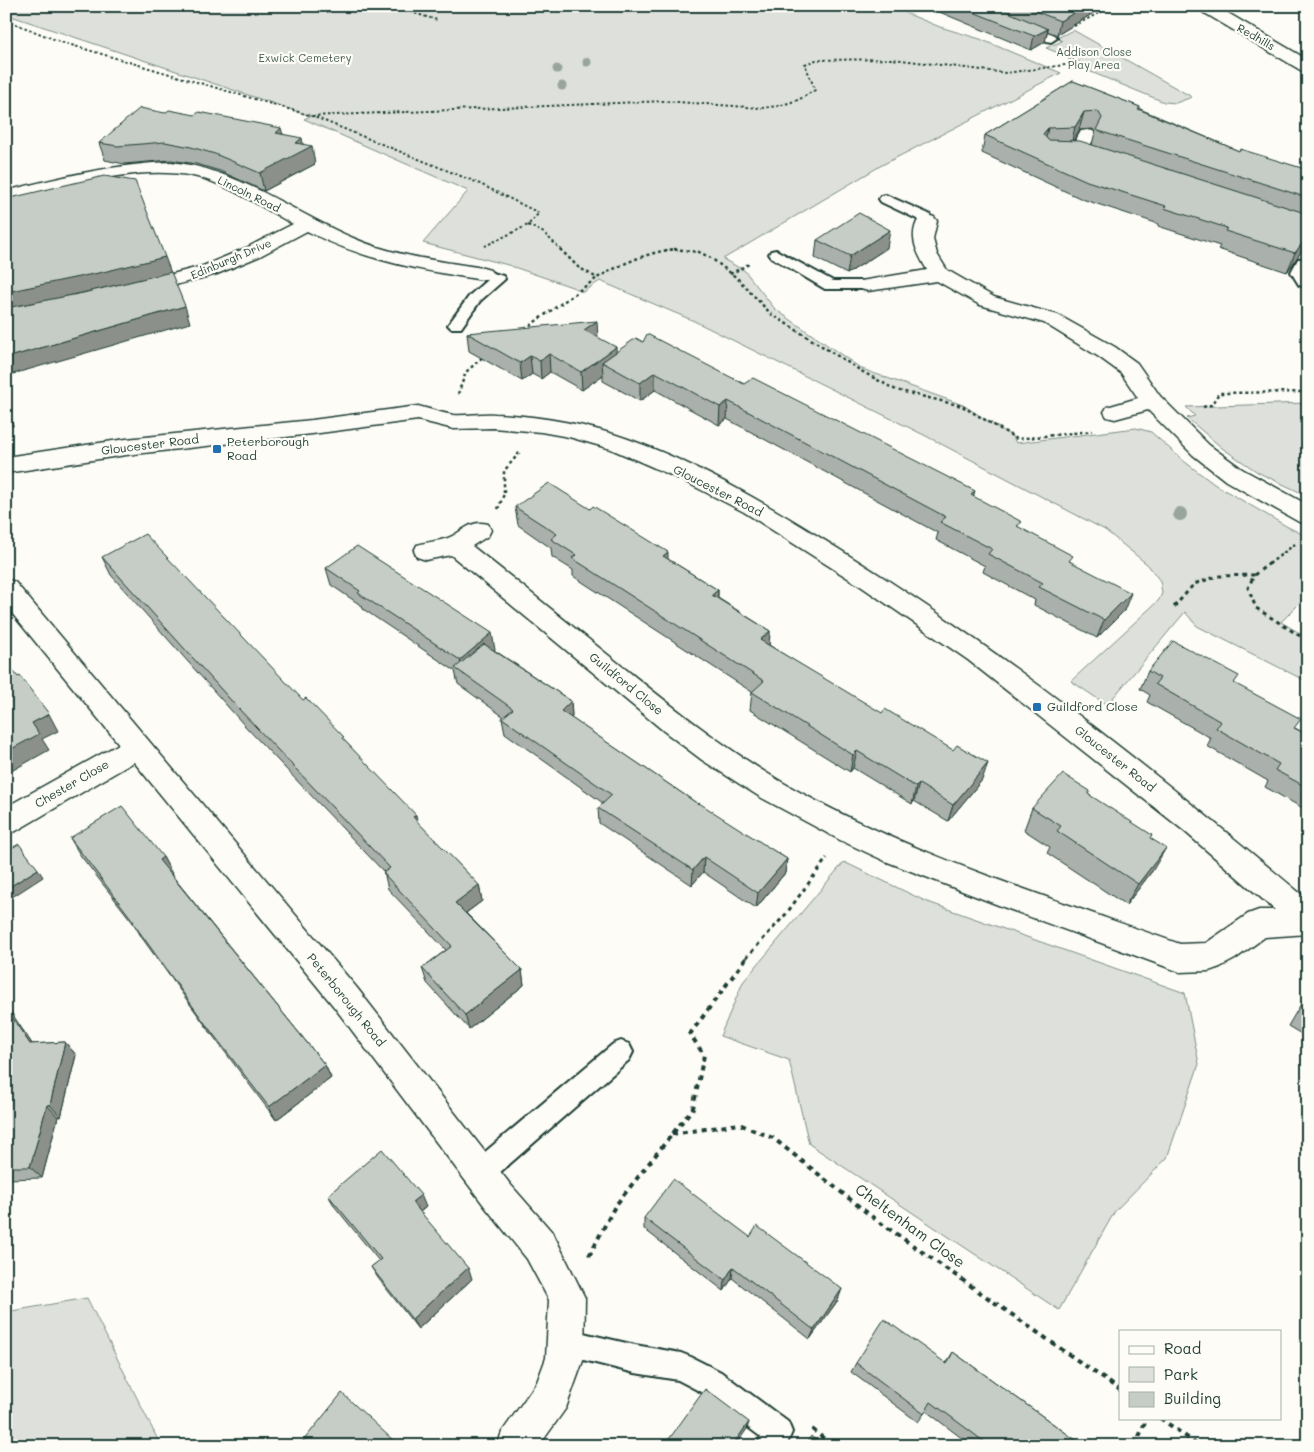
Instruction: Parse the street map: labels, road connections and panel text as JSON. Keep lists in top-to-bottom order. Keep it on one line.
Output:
{"streets":{"street":["Redhills","Lincoln Road","Edinburgh Drive","Gloucester Road","Guildford Close","Chester Close","Peterborough Road"],"path":["Cheltenham Close"]},"crossings":[["Lincoln Road","Edinburgh Drive"],["Gloucester Road","Guildford Close"],["Chester Close","Peterborough Road"]],"parks":["Addison Close Play Area","Exwick Cemetery"],"places":{"transit":["Peterborough Road","Guildford Close"]},"legend":["Road","Park","Building"]}
